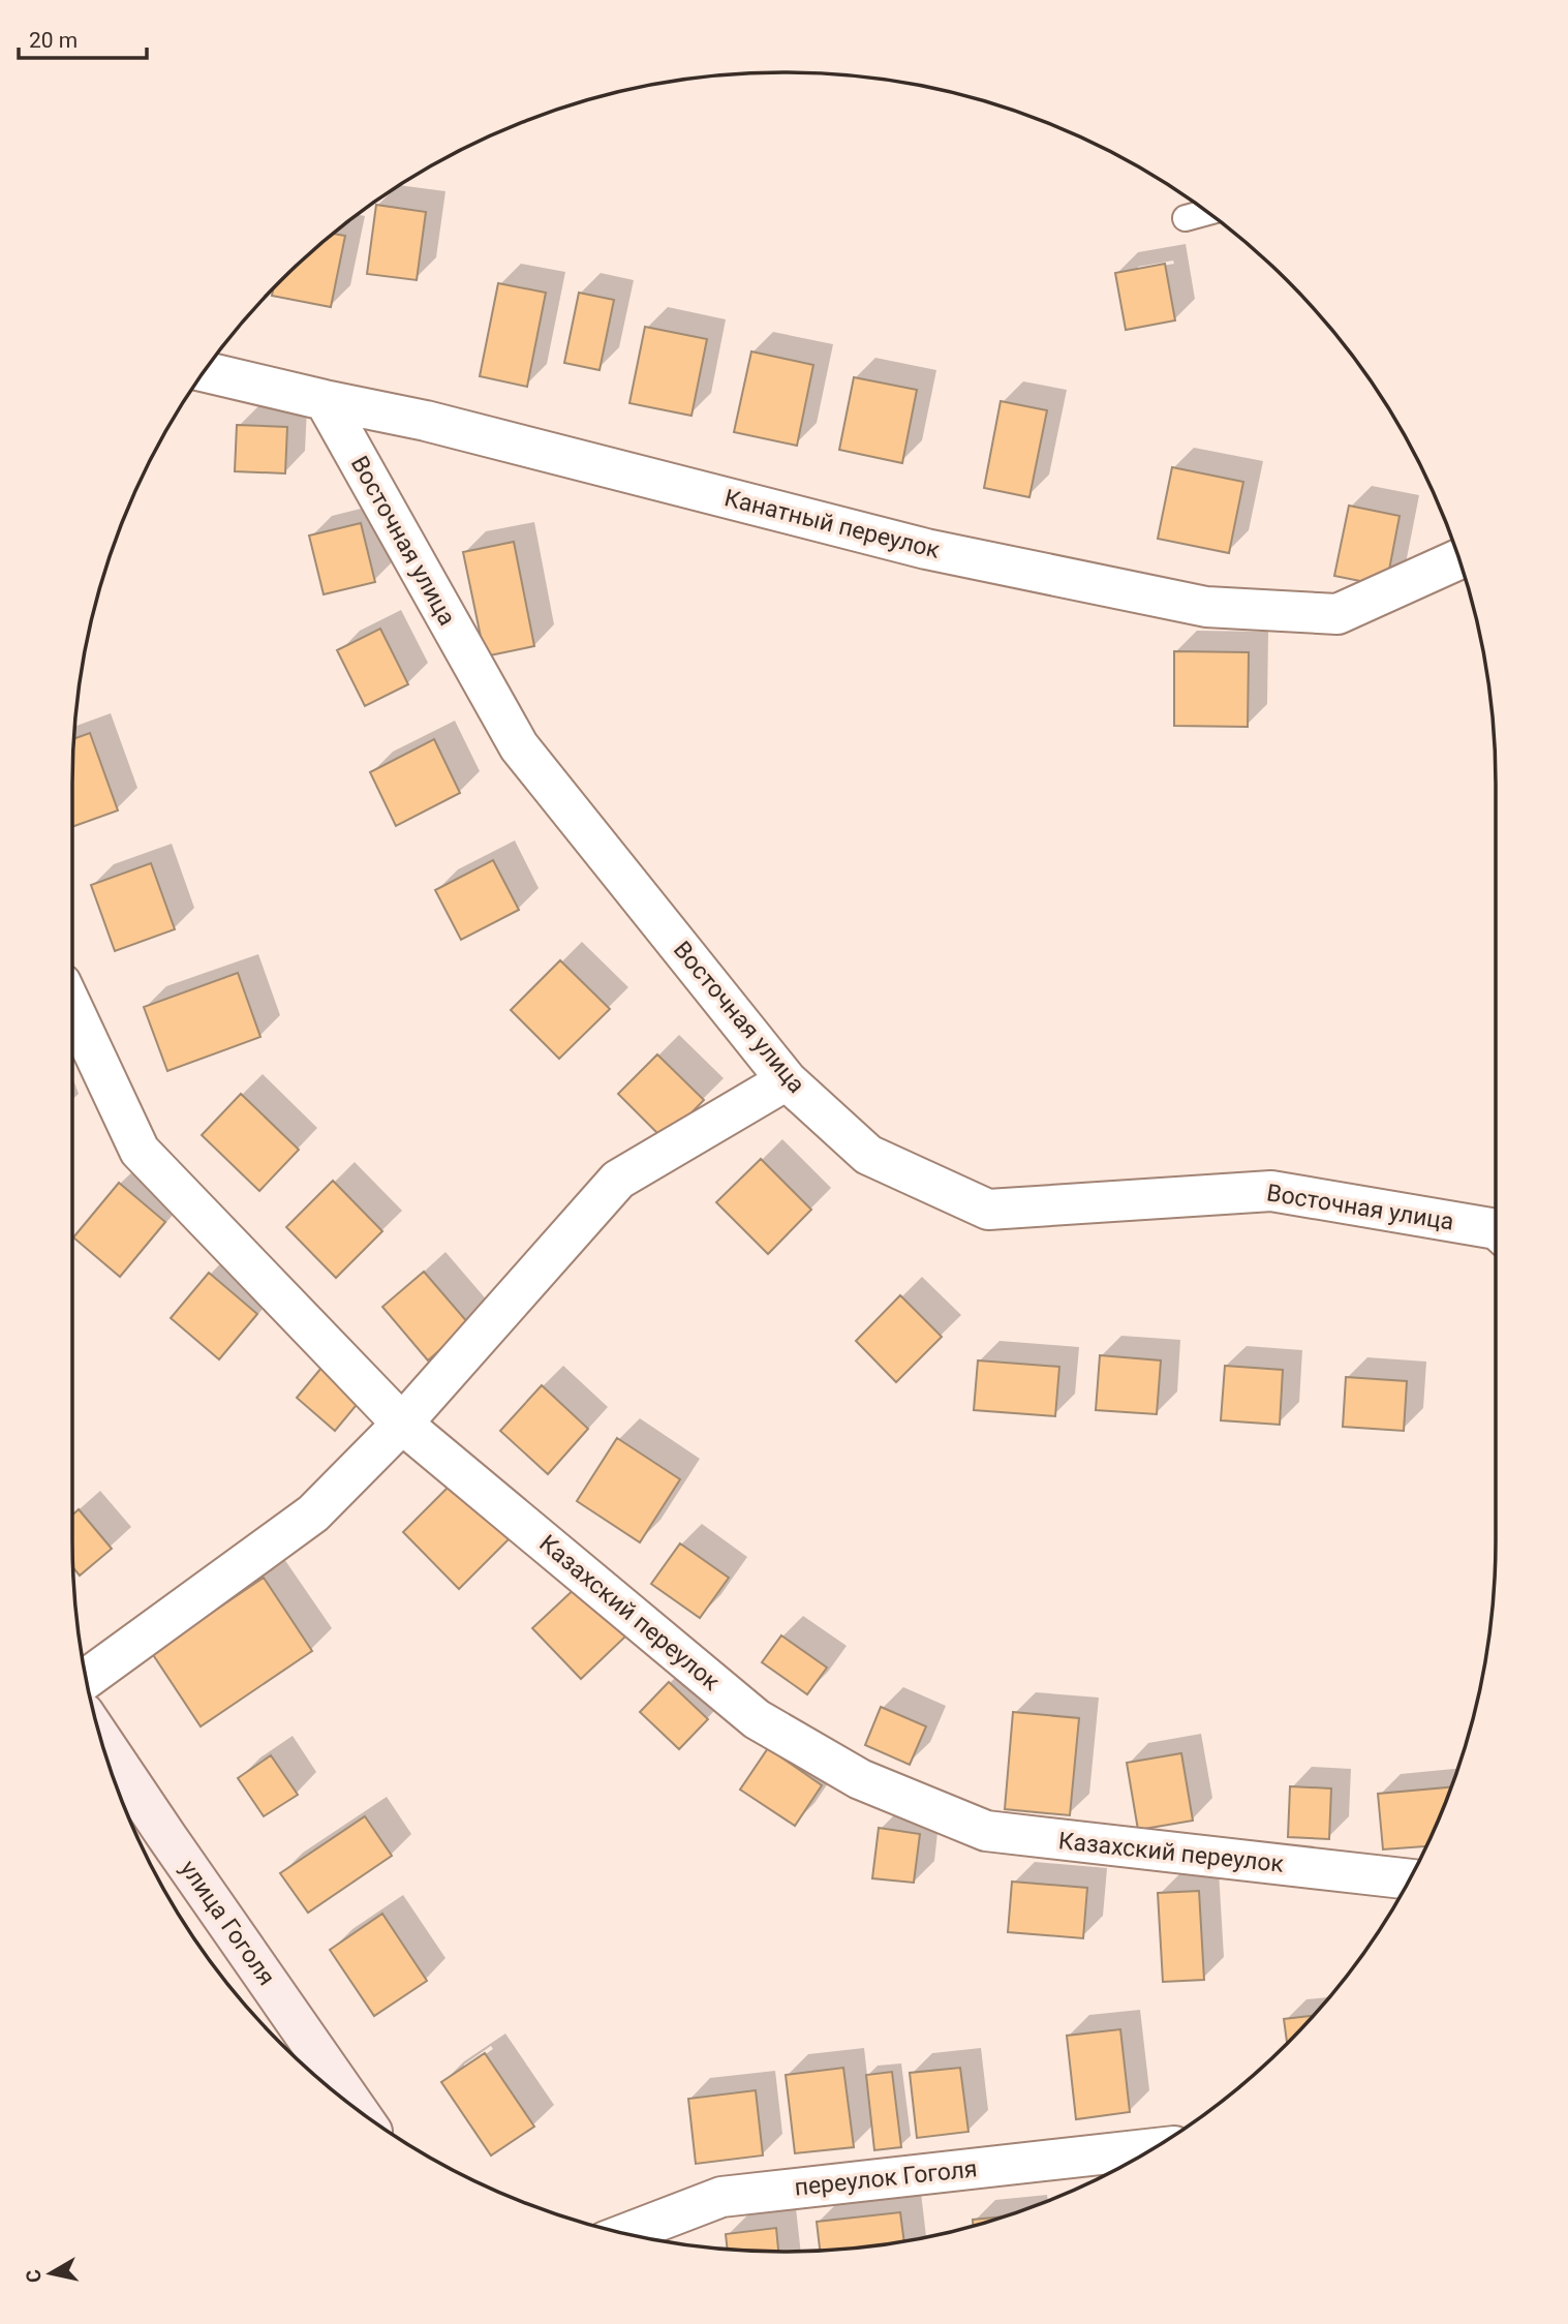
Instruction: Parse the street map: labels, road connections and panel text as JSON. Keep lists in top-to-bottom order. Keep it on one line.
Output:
{"streets":{"street":["Канатный переулок","Восточная улица","Казахский переулок","улица Гоголя","переулок Гоголя"]},"crossings":[["Канатный переулок","Восточная улица"]],"scale_bar":"20 m","north":"left"}
